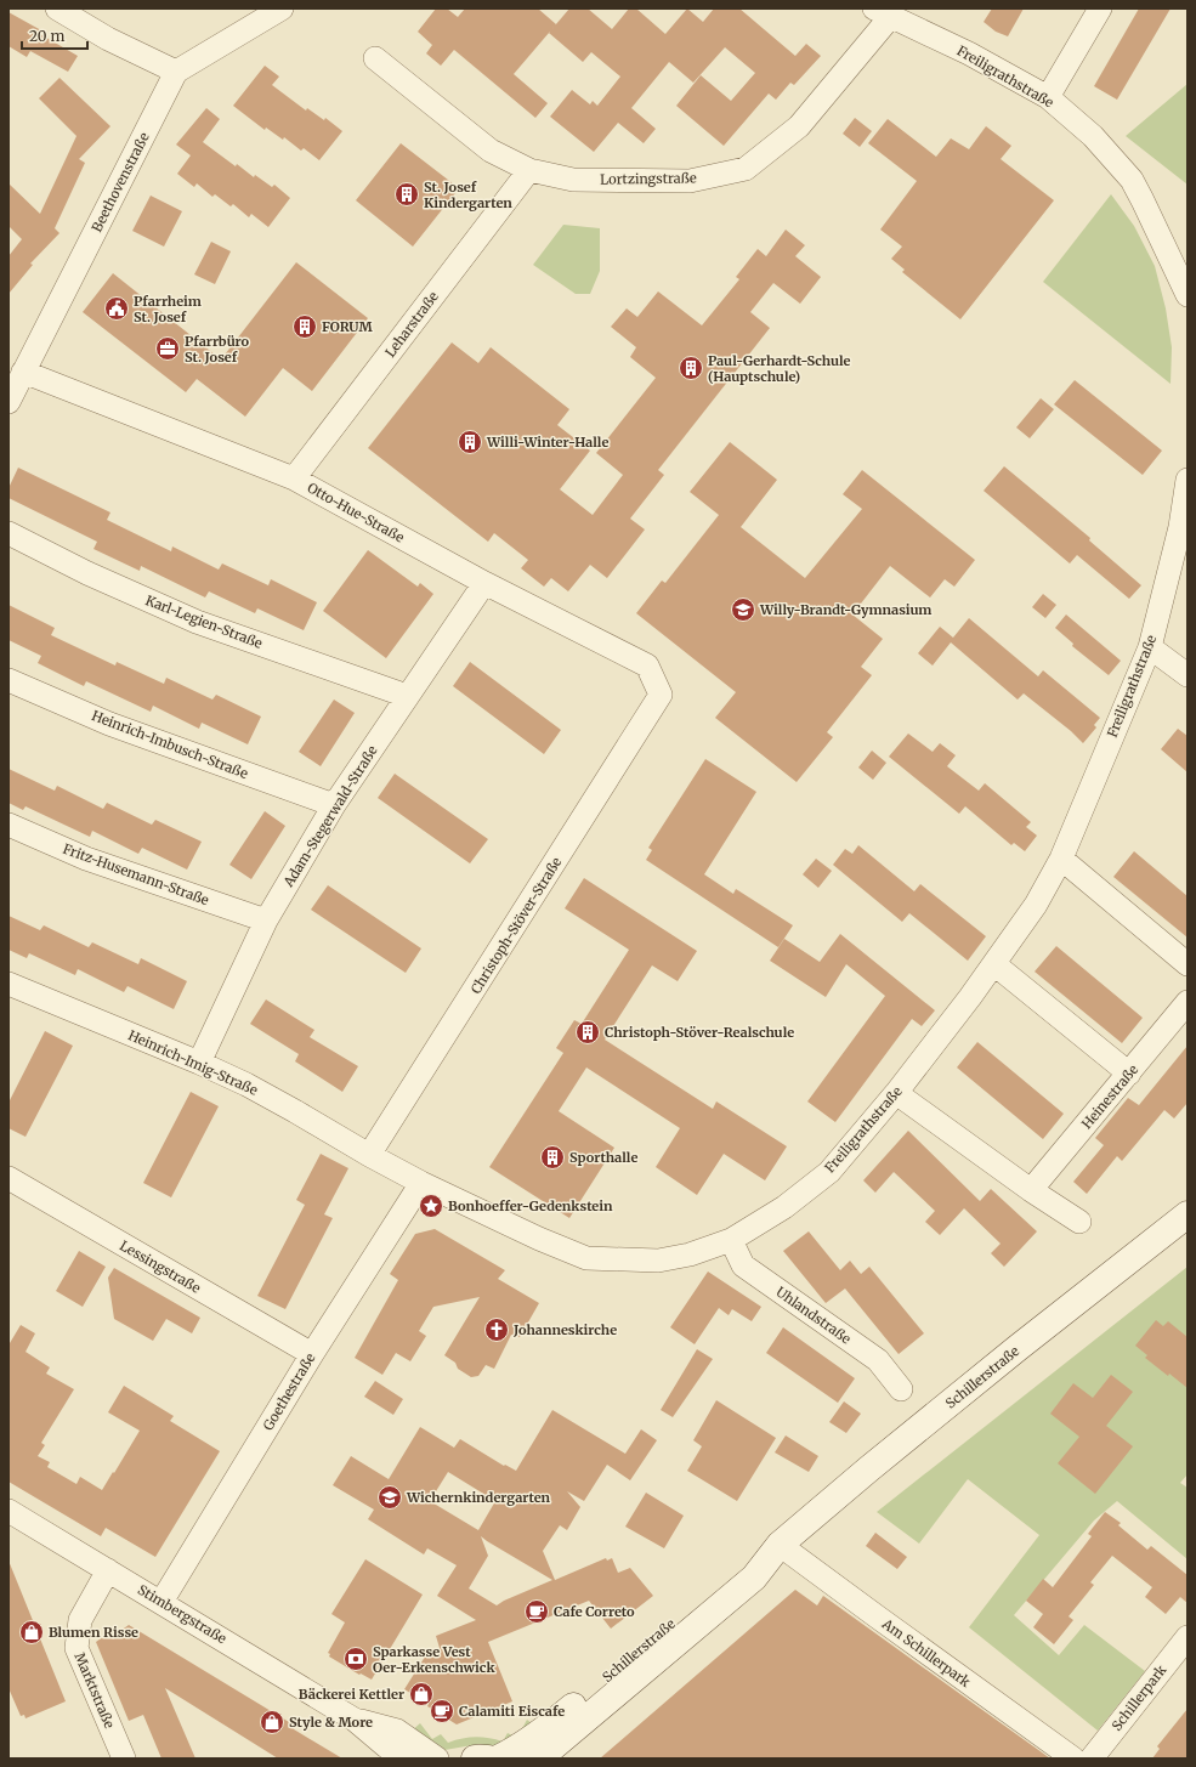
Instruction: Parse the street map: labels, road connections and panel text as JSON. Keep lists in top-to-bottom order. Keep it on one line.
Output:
{"streets":{"main road":["Schillerstraße"],"street":["Freiligrathstraße","Lortzingstraße","Beethovenstraße","Leharstraße","Otto-Hue-Straße","Karl-Legien-Straße","Heinrich-Imbusch-Straße","Adam-Stegerwald-Straße","Fritz-Husemann-Straße","Christoph-Stöver-Straße","Heinrich-Imig-Straße","Heinestraße","Lessingstraße","Uhlandstraße","Goethestraße","Stimbergstraße","Am Schillerpark","Marktstraße","Schillerpark"]},"crossings":[["Freiligrathstraße","Lortzingstraße"],["Freiligrathstraße","Christoph-Stöver-Straße"],["Freiligrathstraße","Heinrich-Imig-Straße"],["Freiligrathstraße","Uhlandstraße"],["Freiligrathstraße","Goethestraße"],["Lortzingstraße","Leharstraße"],["Beethovenstraße","Otto-Hue-Straße"],["Leharstraße","Otto-Hue-Straße"],["Otto-Hue-Straße","Adam-Stegerwald-Straße"],["Otto-Hue-Straße","Christoph-Stöver-Straße"],["Karl-Legien-Straße","Adam-Stegerwald-Straße"],["Heinrich-Imbusch-Straße","Adam-Stegerwald-Straße"],["Adam-Stegerwald-Straße","Fritz-Husemann-Straße"],["Adam-Stegerwald-Straße","Heinrich-Imig-Straße"],["Christoph-Stöver-Straße","Heinrich-Imig-Straße"],["Lessingstraße","Goethestraße"],["Schillerstraße","Am Schillerpark"],["Goethestraße","Stimbergstraße"],["Stimbergstraße","Marktstraße"]],"places":{"building":["St. Josef Kindergarten","FORUM","Paul-Gerhardt-Schule (Hauptschule)","Willi-Winter-Halle","Christoph-Stöver-Realschule","Sporthalle"],"public building":["Pfarrheim St. Josef"],"office":["Pfarrbüro St. Josef"],"school or university":["Willy-Brandt-Gymnasium","Wichernkindergarten"],"place":["Bonhoeffer-Gedenkstein"],"church":["Johanneskirche"],"cafe":["Cafe Correto","Calamiti Eiscafe"],"shop":["Blumen Risse","Bäckerei Kettler","Style & More"],"bank":["Sparkasse Vest Oer-Erkenschwick"]},"scale_bar":"20 m"}
